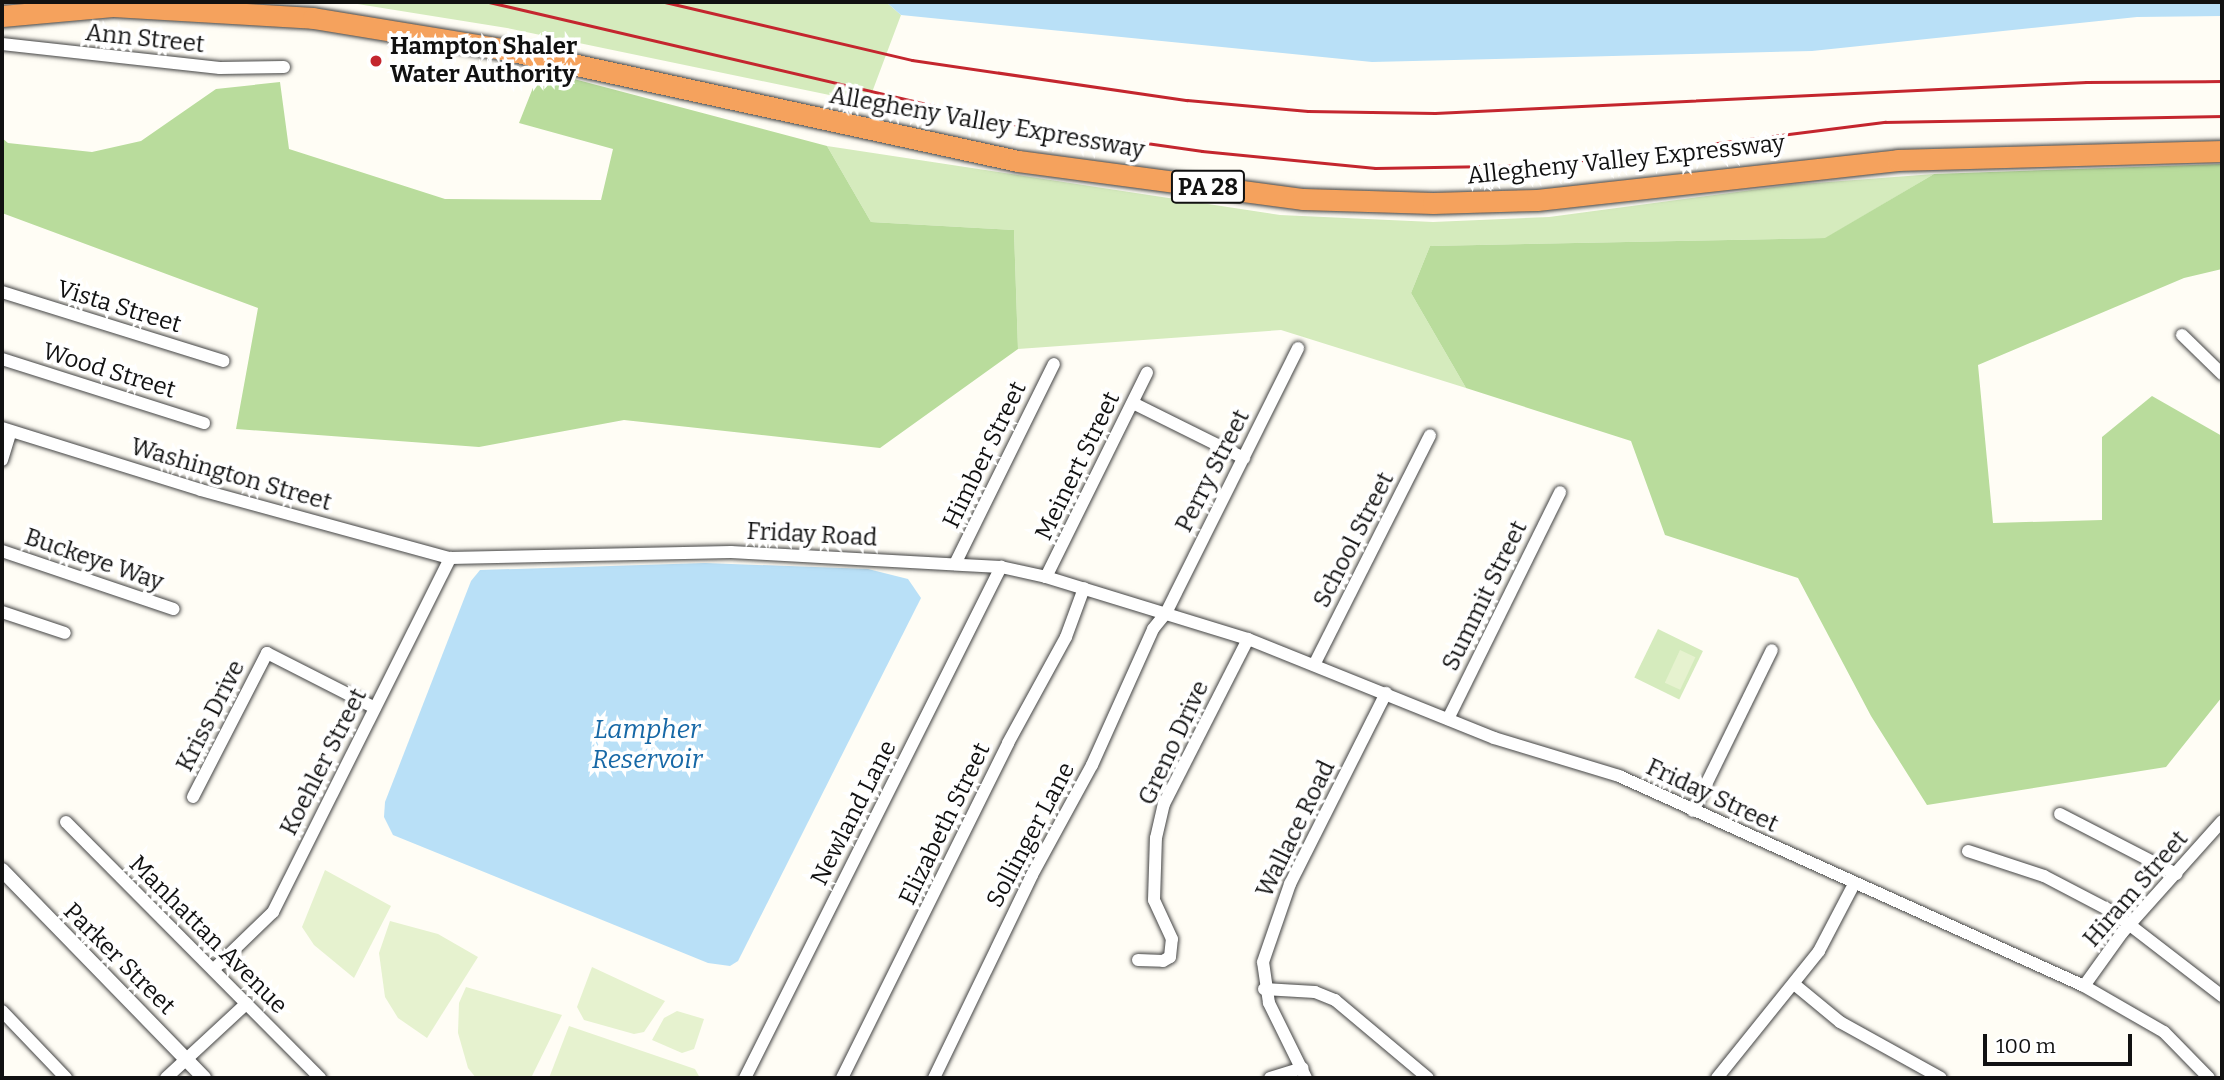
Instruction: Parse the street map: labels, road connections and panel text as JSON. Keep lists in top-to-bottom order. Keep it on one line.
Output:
{"streets":{"highway":["Allegheny Valley Expressway","PA 28"],"street":["Ann Street","Vista Street","Wood Street","Himber Street","Meinert Street","Perry Street","Washington Street","Friday Road","School Street","Buckeye Way","Summit Street","Kriss Drive","Greno Drive","Koehler Street","Friday Street","Newland Lane","Elizabeth Street","Wallace Road","Sollinger Lane","Hiram Street","Manhattan Avenue","Parker Street"]},"crossings":[["Himber Street","Friday Road"],["Meinert Street","Friday Road"],["Perry Street","Friday Road"],["Perry Street","Friday Street"],["Perry Street","Sollinger Lane"],["Washington Street","Friday Road"],["Washington Street","Koehler Street"],["Friday Road","Koehler Street"],["Friday Road","Friday Street"],["Friday Road","Newland Lane"],["Friday Road","Elizabeth Street"],["Friday Road","Sollinger Lane"],["School Street","Friday Street"],["Summit Street","Friday Street"],["Kriss Drive","Koehler Street"],["Greno Drive","Friday Street"],["Koehler Street","Manhattan Avenue"],["Friday Street","Wallace Road"],["Friday Street","Sollinger Lane"],["Friday Street","Hiram Street"]],"water":["Lampher Reservoir"],"places":["Hampton Shaler Water Authority"],"scale_bar":"100 m"}
